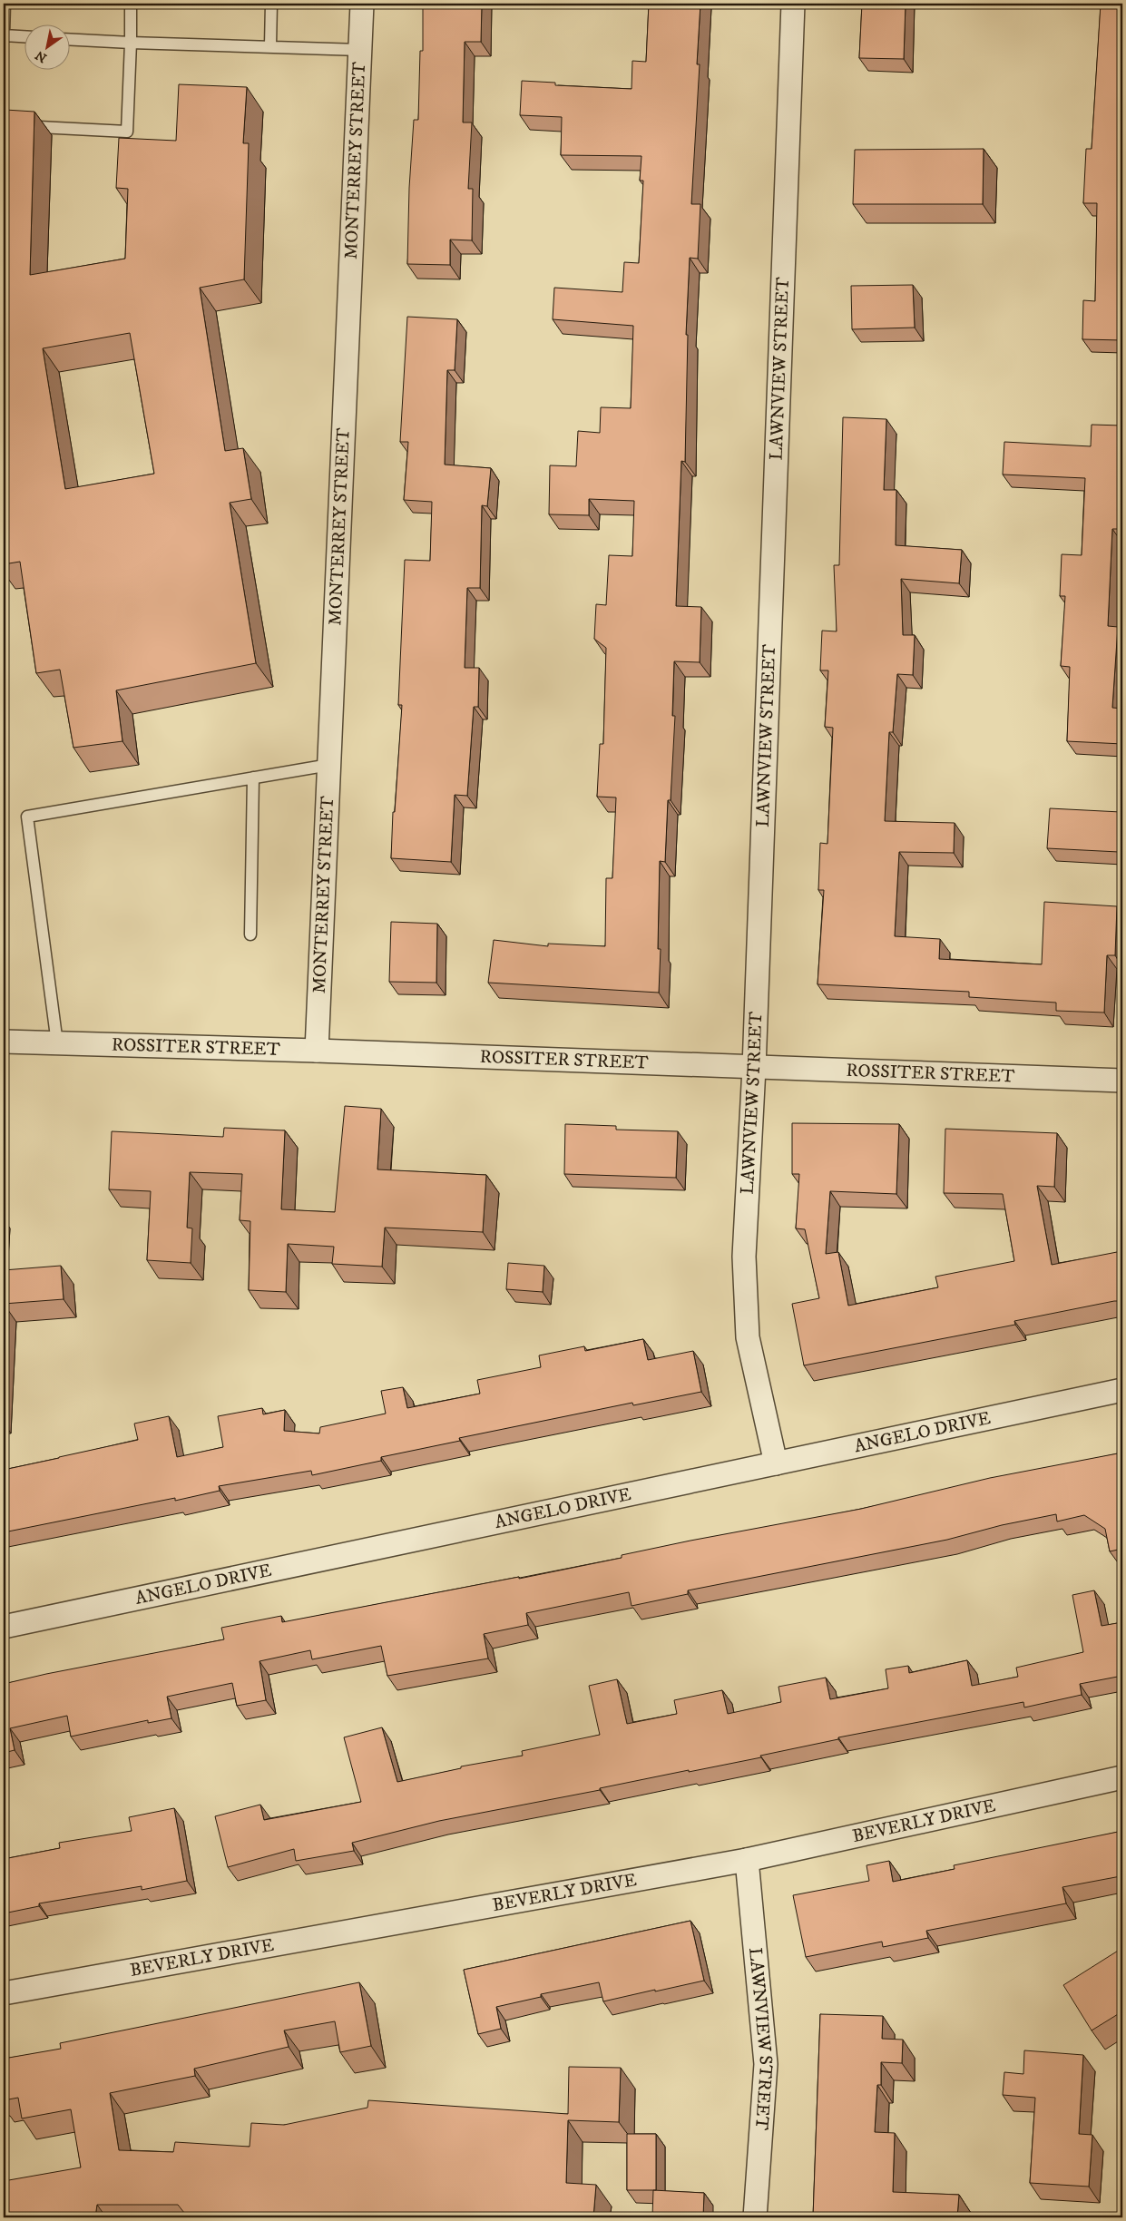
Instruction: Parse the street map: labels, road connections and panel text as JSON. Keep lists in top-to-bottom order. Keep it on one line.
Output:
{"streets":{"street":["MONTERREY STREET","LAWNVIEW STREET","ROSSITER STREET","ANGELO DRIVE","BEVERLY DRIVE"]},"crossings":[["MONTERREY STREET","ROSSITER STREET"],["LAWNVIEW STREET","ROSSITER STREET"],["LAWNVIEW STREET","ANGELO DRIVE"],["LAWNVIEW STREET","BEVERLY DRIVE"]],"north":"bottom left"}
